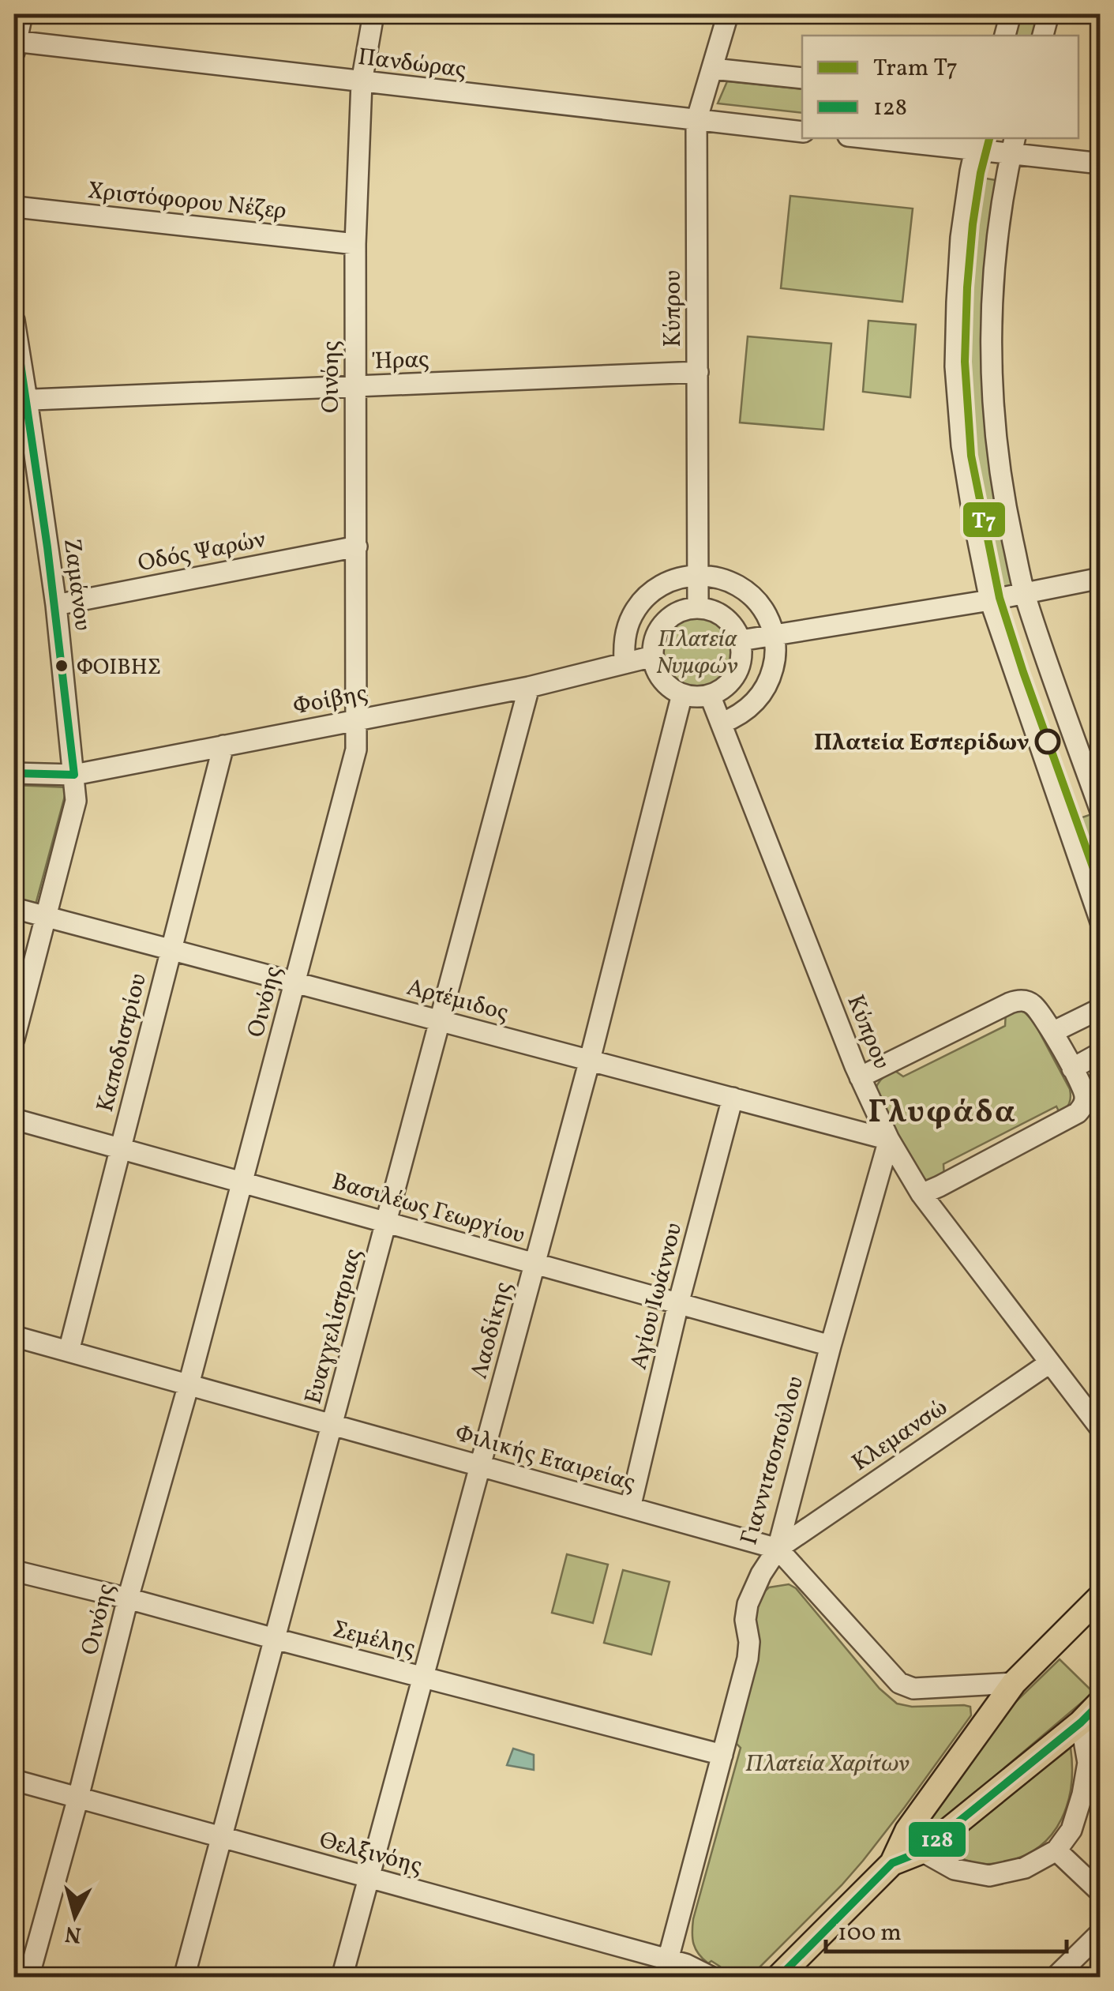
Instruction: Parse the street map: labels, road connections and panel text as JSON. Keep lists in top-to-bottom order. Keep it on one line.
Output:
{"streets":{"street":["Πανδώρας","Χριστόφορου Νέζερ","Κύπρου","Ήρας","Οινόης","Οδóς Ψαρών","Ζαμάνου","Φοίβης","Αρτέμιδος","Καποδιστρίου","Βασιλέως Γεωργίου","Αγίου Ιωάννου","Ευαγγελίστριας","Λαοδίκης","Κλεμανσώ","Φιλικής Εταιρείας","Γιαννιτσοπούλου","Σεμέλης","Θελξινόης"]},"crossings":[["Πανδώρας","Κύπρου"],["Πανδώρας","Οινόης"],["Χριστόφορου Νέζερ","Οινόης"],["Κύπρου","Ήρας"],["Κύπρου","Φοίβης"],["Κύπρου","Αρτέμιδος"],["Κύπρου","Λαοδίκης"],["Κύπρου","Κλεμανσώ"],["Κύπρου","Γιαννιτσοπούλου"],["Ήρας","Οινόης"],["Ήρας","Ζαμάνου"],["Οινόης","Οδóς Ψαρών"],["Οινόης","Φοίβης"],["Οινόης","Αρτέμιδος"],["Οινόης","Βασιλέως Γεωργίου"],["Οινόης","Φιλικής Εταιρείας"],["Οινόης","Σεμέλης"],["Οινόης","Θελξινόης"],["Οδóς Ψαρών","Ζαμάνου"],["Ζαμάνου","Φοίβης"],["Ζαμάνου","Αρτέμιδος"],["Φοίβης","Καποδιστρίου"],["Φοίβης","Ευαγγελίστριας"],["Φοίβης","Λαοδίκης"],["Αρτέμιδος","Καποδιστρίου"],["Αρτέμιδος","Αγίου Ιωάννου"],["Αρτέμιδος","Ευαγγελίστριας"],["Αρτέμιδος","Λαοδίκης"],["Αρτέμιδος","Γιαννιτσοπούλου"],["Καποδιστρίου","Βασιλέως Γεωργίου"],["Καποδιστρίου","Φιλικής Εταιρείας"],["Βασιλέως Γεωργίου","Αγίου Ιωάννου"],["Βασιλέως Γεωργίου","Ευαγγελίστριας"],["Βασιλέως Γεωργίου","Λαοδίκης"],["Βασιλέως Γεωργίου","Γιαννιτσοπούλου"],["Αγίου Ιωάννου","Φιλικής Εταιρείας"],["Ευαγγελίστριας","Φιλικής Εταιρείας"],["Ευαγγελίστριας","Σεμέλης"],["Ευαγγελίστριας","Θελξινόης"],["Λαοδίκης","Φιλικής Εταιρείας"],["Λαοδίκης","Σεμέλης"],["Λαοδίκης","Θελξινόης"],["Κλεμανσώ","Φιλικής Εταιρείας"],["Κλεμανσώ","Γιαννιτσοπούλου"],["Φιλικής Εταιρείας","Γιαννιτσοπούλου"],["Γιαννιτσοπούλου","Σεμέλης"],["Γιαννιτσοπούλου","Θελξινόης"]],"districts":["Γλυφάδα"],"parks":["Πλατεία Νυμφών","Πλατεία Χαρίτων"],"places":["ΦΟΙΒΗΣ","Πλατεία Εσπερίδων"],"lines":["tram line Τ7","transit line 128"],"legend":["Tram Τ7","128"],"scale_bar":"100 m","north":"bottom"}
